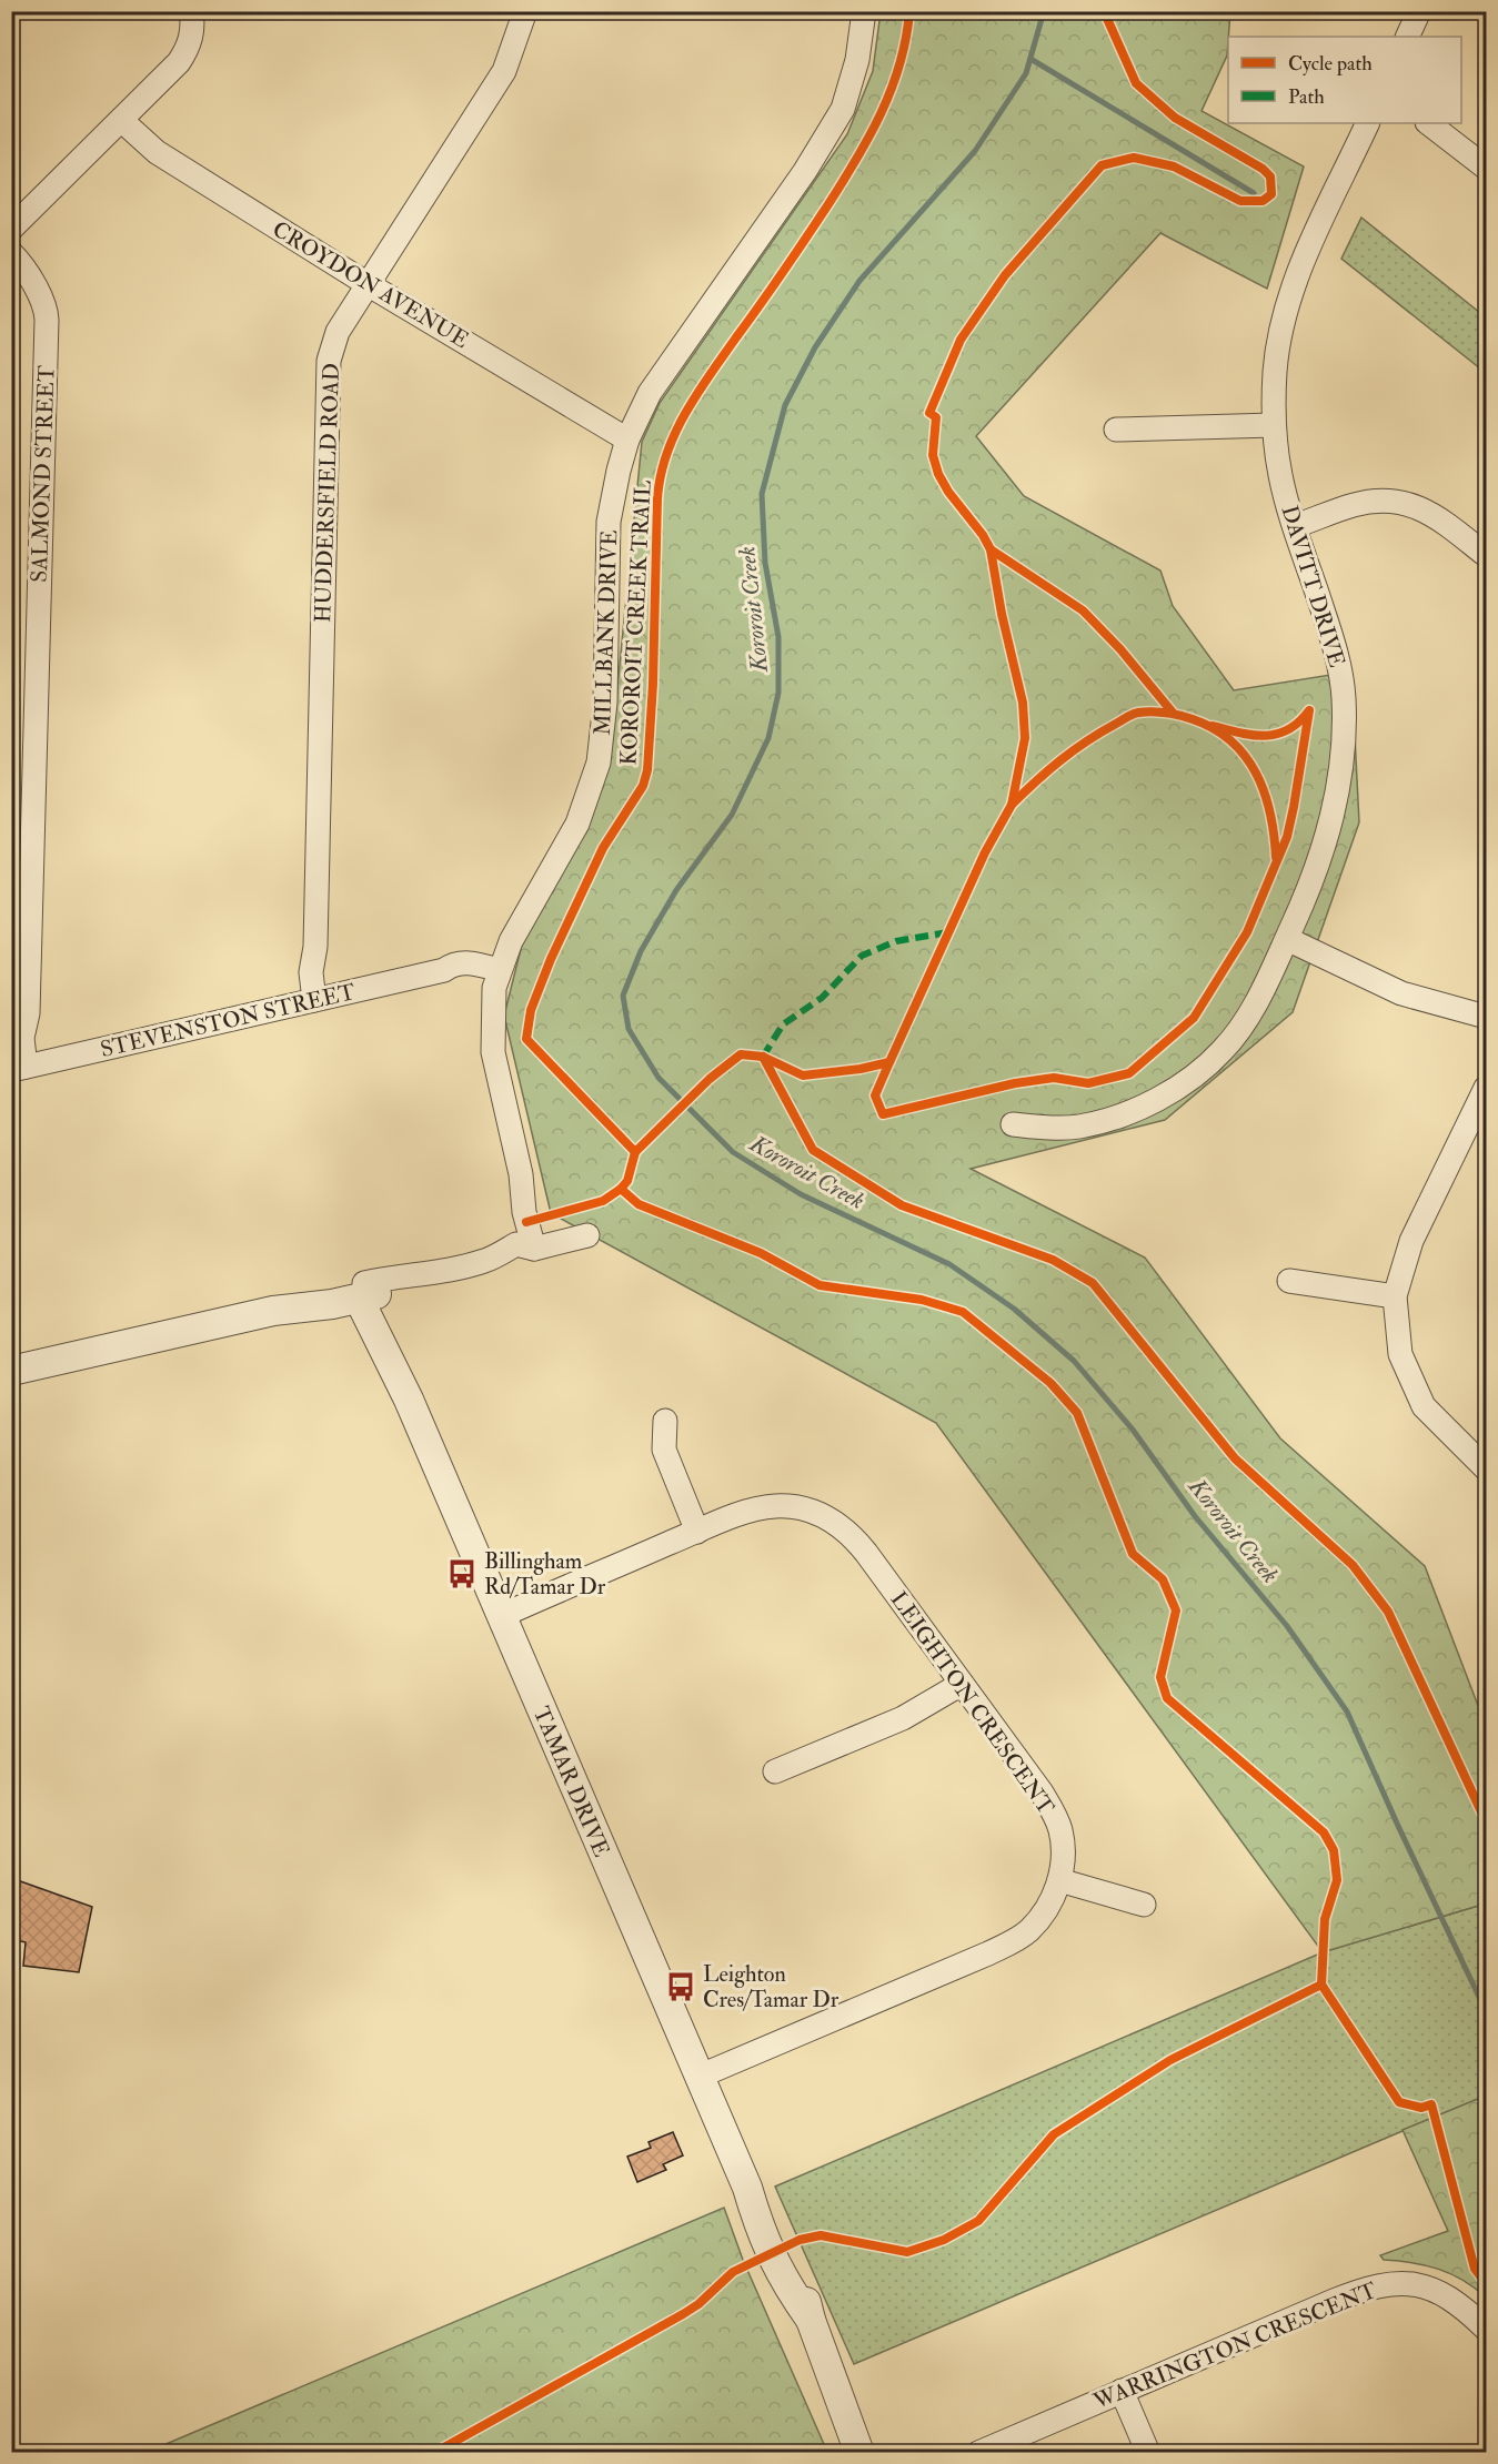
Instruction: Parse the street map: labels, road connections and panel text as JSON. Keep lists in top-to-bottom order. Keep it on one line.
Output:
{"streets":{"street":["CROYDON AVENUE","SALMOND STREET","HUDDERSFIELD ROAD","DAVITT DRIVE","MILLBANK DRIVE","STEVENSTON STREET","LEIGHTON CRESCENT","TAMAR DRIVE","WARRINGTON CRESCENT"],"cycle path":["KOROROIT CREEK TRAIL"]},"crossings":[["CROYDON AVENUE","HUDDERSFIELD ROAD"],["CROYDON AVENUE","MILLBANK DRIVE"],["SALMOND STREET","STEVENSTON STREET"],["HUDDERSFIELD ROAD","STEVENSTON STREET"],["MILLBANK DRIVE","STEVENSTON STREET"],["LEIGHTON CRESCENT","TAMAR DRIVE"]],"water":["Kororoit Creek"],"places":{"bus stop":["Billingham Rd/Tamar Dr","Leighton Cres/Tamar Dr"]},"legend":["Cycle path","Path"]}
